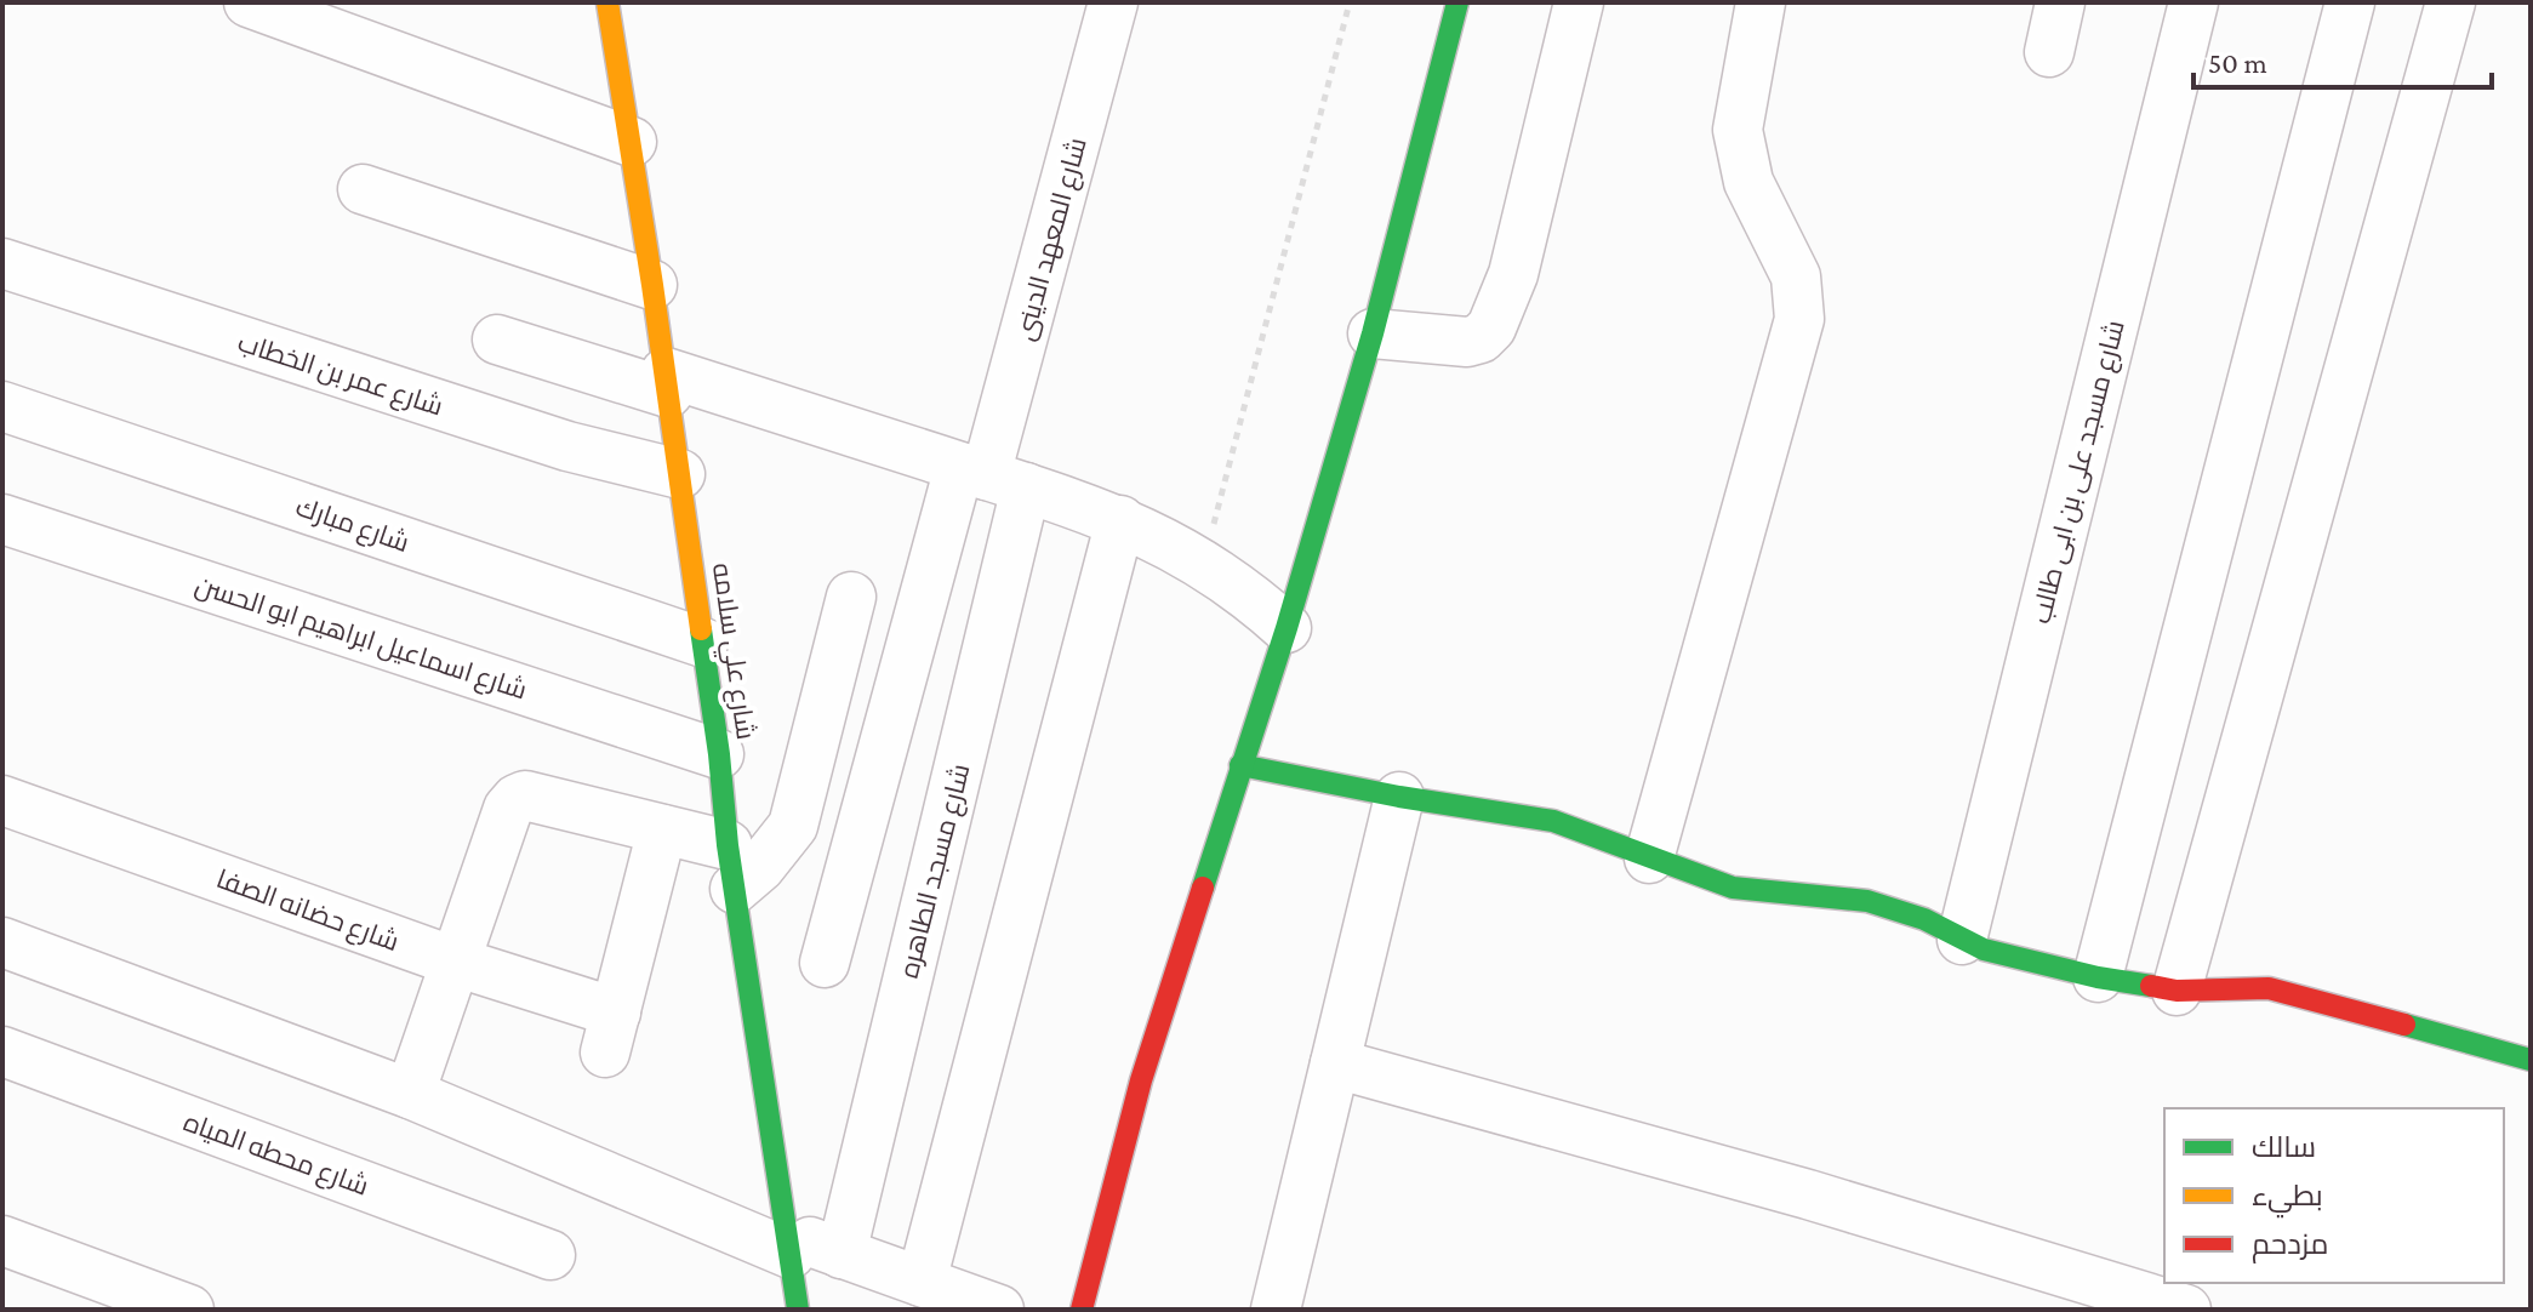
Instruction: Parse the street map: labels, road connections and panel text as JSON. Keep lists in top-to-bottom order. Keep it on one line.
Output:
{"streets":{"street":["شارع المعهد الدينى","شارع عمر بن الخطاب","شارع مسجد على بن ابى طالب","شارع مبارك","شارع اسماعيل ابراهيم ابو الحسن","شارع علي سلامه","شارع مسجد الطاهره","شارع حضانه الصفا","شارع محطه المياه"]},"crossings":[["شارع المعهد الدينى","شارع مسجد الطاهره"],["شارع عمر بن الخطاب","شارع علي سلامه"],["شارع مبارك","شارع علي سلامه"],["شارع اسماعيل ابراهيم ابو الحسن","شارع علي سلامه"]],"legend":["سالك","بطيء","مزدحم"],"scale_bar":"50 m"}
